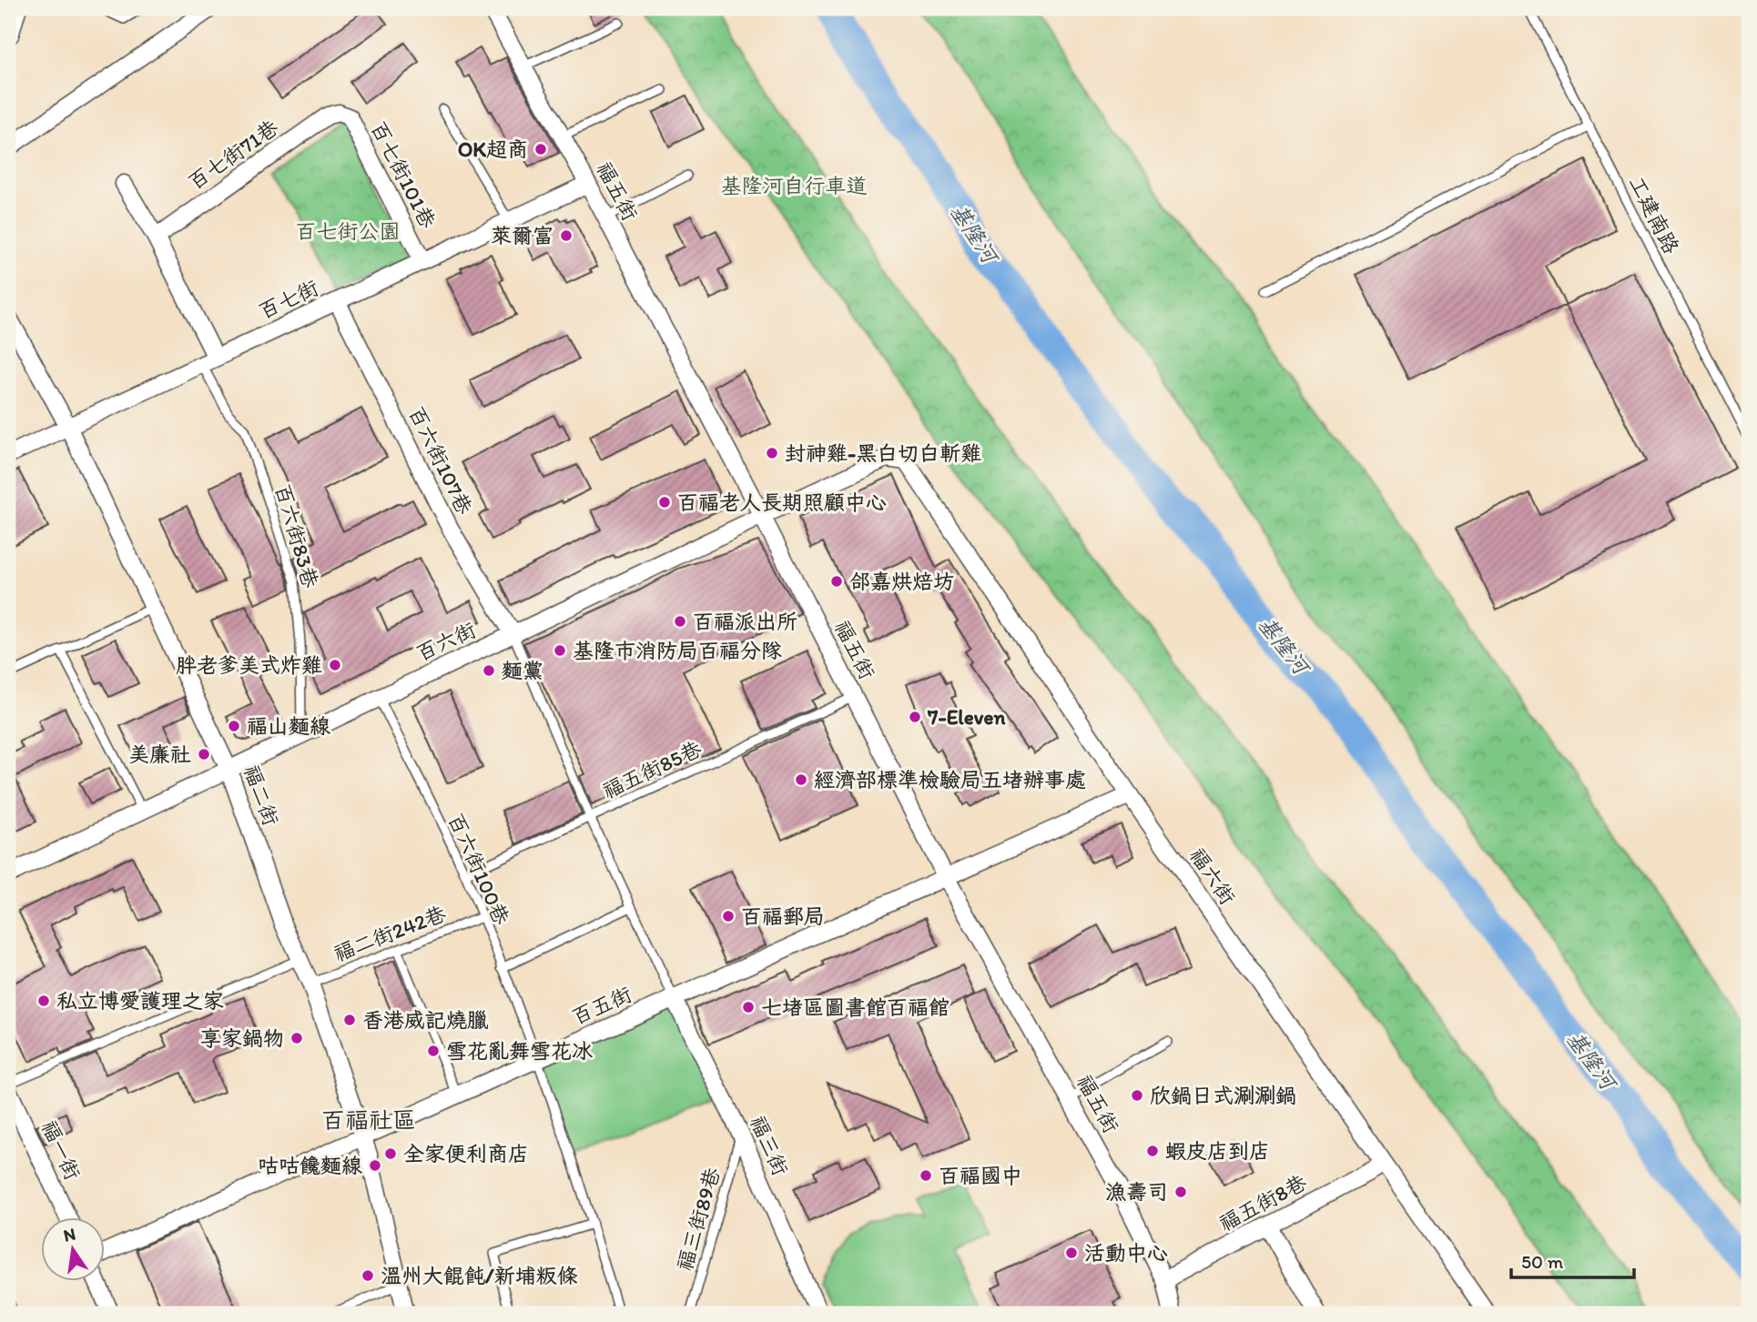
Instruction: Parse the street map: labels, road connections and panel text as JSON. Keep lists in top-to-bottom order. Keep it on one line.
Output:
{"streets":{"street":["百七街71巷","百七街101巷","福五街","百七街","百六街107巷","百六街","福二街","福六街","百五街","福三街","福一街","福五街8巷"],"lane":["工建南路","百六街83巷","福五街85巷","百六街100巷","福二街242巷","福三街89巷"]},"crossings":[["百七街71巷","百七街101巷"],["百七街101巷","百七街"],["福五街","百七街"],["福五街","百六街"],["福五街","福五街85巷"],["福五街","百五街"],["福五街","福五街8巷"],["百七街","百六街107巷"],["百七街","百六街83巷"],["百七街","福二街"],["百六街107巷","百六街"],["百六街83巷","百六街"],["百六街","福二街"],["百六街","百六街100巷"],["百六街","福六街"],["福五街85巷","百六街100巷"],["福二街","福二街242巷"],["福二街","百五街"],["百六街100巷","福二街242巷"],["百六街100巷","百五街"],["福六街","百五街"],["福六街","福五街8巷"],["百五街","福三街"],["福三街","福三街89巷"]],"districts":["百福社區"],"water":["基隆河"],"parks":["基隆河自行車道","百七街公園"],"places":["OK超商","萊爾富","封神雞-黑白切白斬雞","百福老人長期照顧中心","郃嘉烘焙坊","百福派出所","基隆市消防局百福分隊","胖老爹美式炸雞","麵黨","7-Eleven","福山麵線","美廉社","經濟部標準檢驗局五堵辦事處","百福郵局","私立博愛護理之家","七堵區圖書館百福館","香港威記燒臘","享家鍋物","雪花亂舞雪花冰","欣鍋日式涮涮鍋","蝦皮店到店","全家便利商店","咕咕饞麵線","百福國中","漁壽司","活動中心","溫州大餛飩/新埔粄條"],"scale_bar":"50 m","north":"top"}
